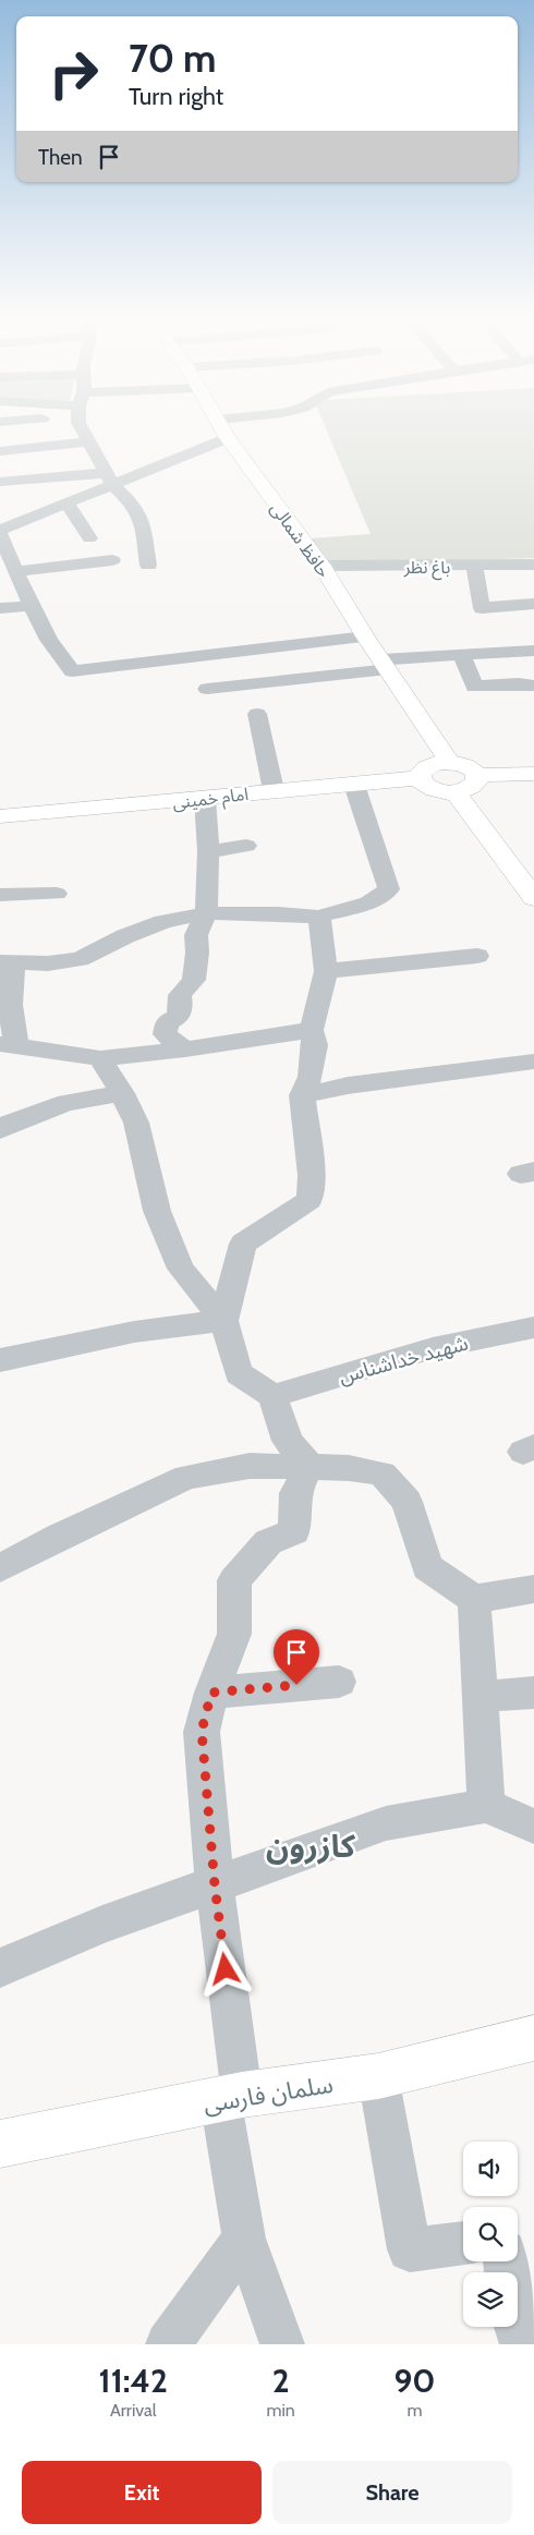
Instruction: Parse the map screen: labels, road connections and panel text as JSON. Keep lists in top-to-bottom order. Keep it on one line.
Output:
{"streets":{"main road":["حافظ شمالی","امام خمینی","سلمان فارسی"],"street":["باغ نظر","شهید خداشناس"]},"crossings":[["حافظ شمالی","باغ نظر"]],"districts":["کازرون"],"page":{"turn":["70 m","Turn right"],"then":"Then","eta":["11:42","Arrival","2","min","90","m"],"buttons":["Exit","Share"]}}
